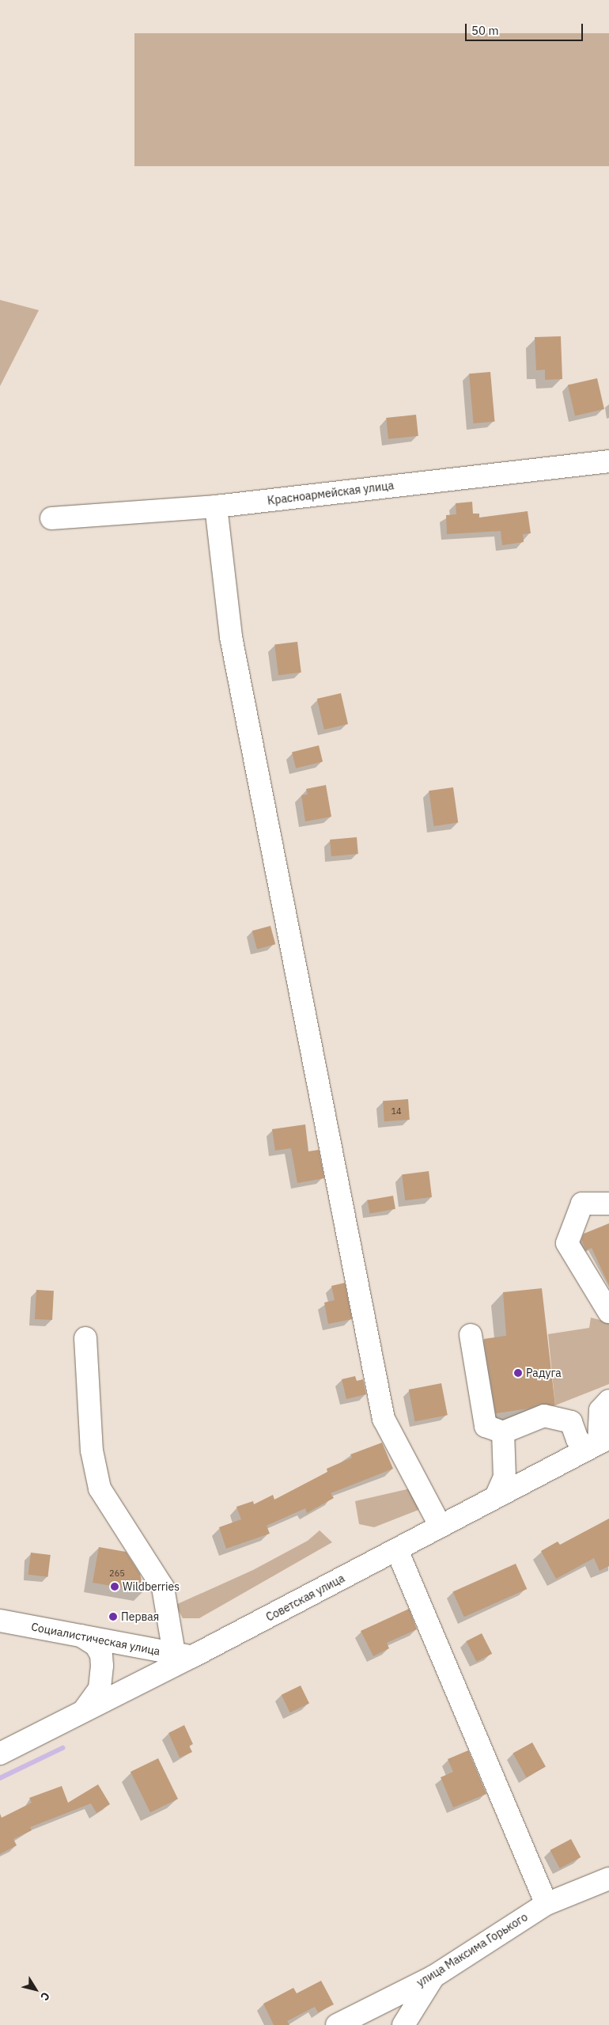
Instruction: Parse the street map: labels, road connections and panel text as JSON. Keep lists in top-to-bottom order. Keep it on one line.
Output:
{"streets":{"street":["Красноармейская улица","Советская улица","Социалистическая улица","улица Максима Горького"]},"crossings":[["Советская улица","Социалистическая улица"]],"places":["Радуга","Wildberries","Первая"],"house_numbers":["14","265"],"scale_bar":"50 m","north":"bottom right"}
